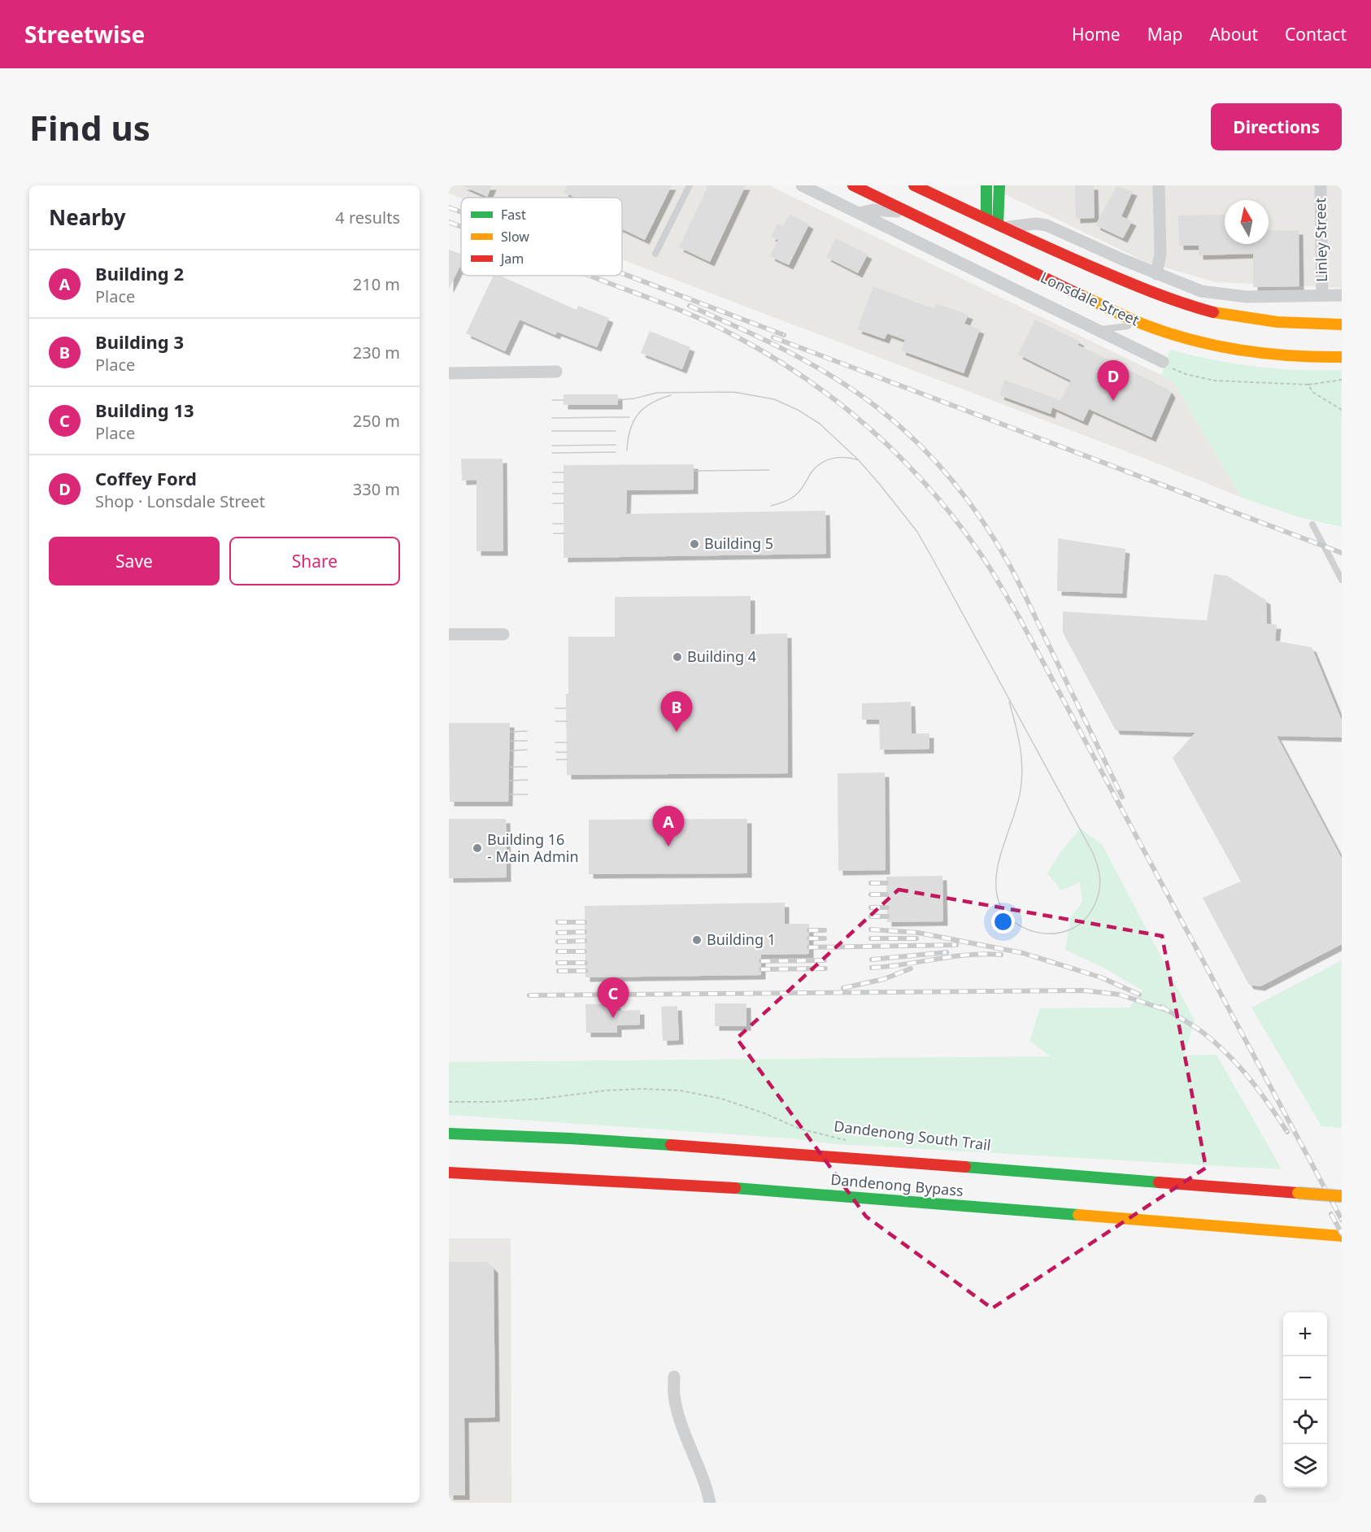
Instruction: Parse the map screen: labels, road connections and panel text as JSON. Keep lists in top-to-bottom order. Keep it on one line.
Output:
{"streets":{"main road":["Lonsdale Street","Dandenong Bypass"],"street":["Linley Street"],"path":["Dandenong South Trail"]},"places":["Building 5","Building 4","Building 16 - Main Admin","Building 1"],"legend":["Fast","Slow","Jam"],"north":"top","page":{"header":"Streetwise","nav":["Home","Map","About","Contact"],"buttons":["Directions",["Save","Share"]],"title":"Find us","heading":["Nearby","4 results"],"list":[{"mark":"A","name":"Building 2","note":"Place","value":"210 m"},{"mark":"B","name":"Building 3","note":"Place","value":"230 m"},{"mark":"C","name":"Building 13","note":"Place","value":"250 m"},{"mark":"D","name":"Coffey Ford","note":"Shop · Lonsdale Street","value":"330 m"}],"pins":["D","B","A","C"],"map_buttons":["+","−"]}}
